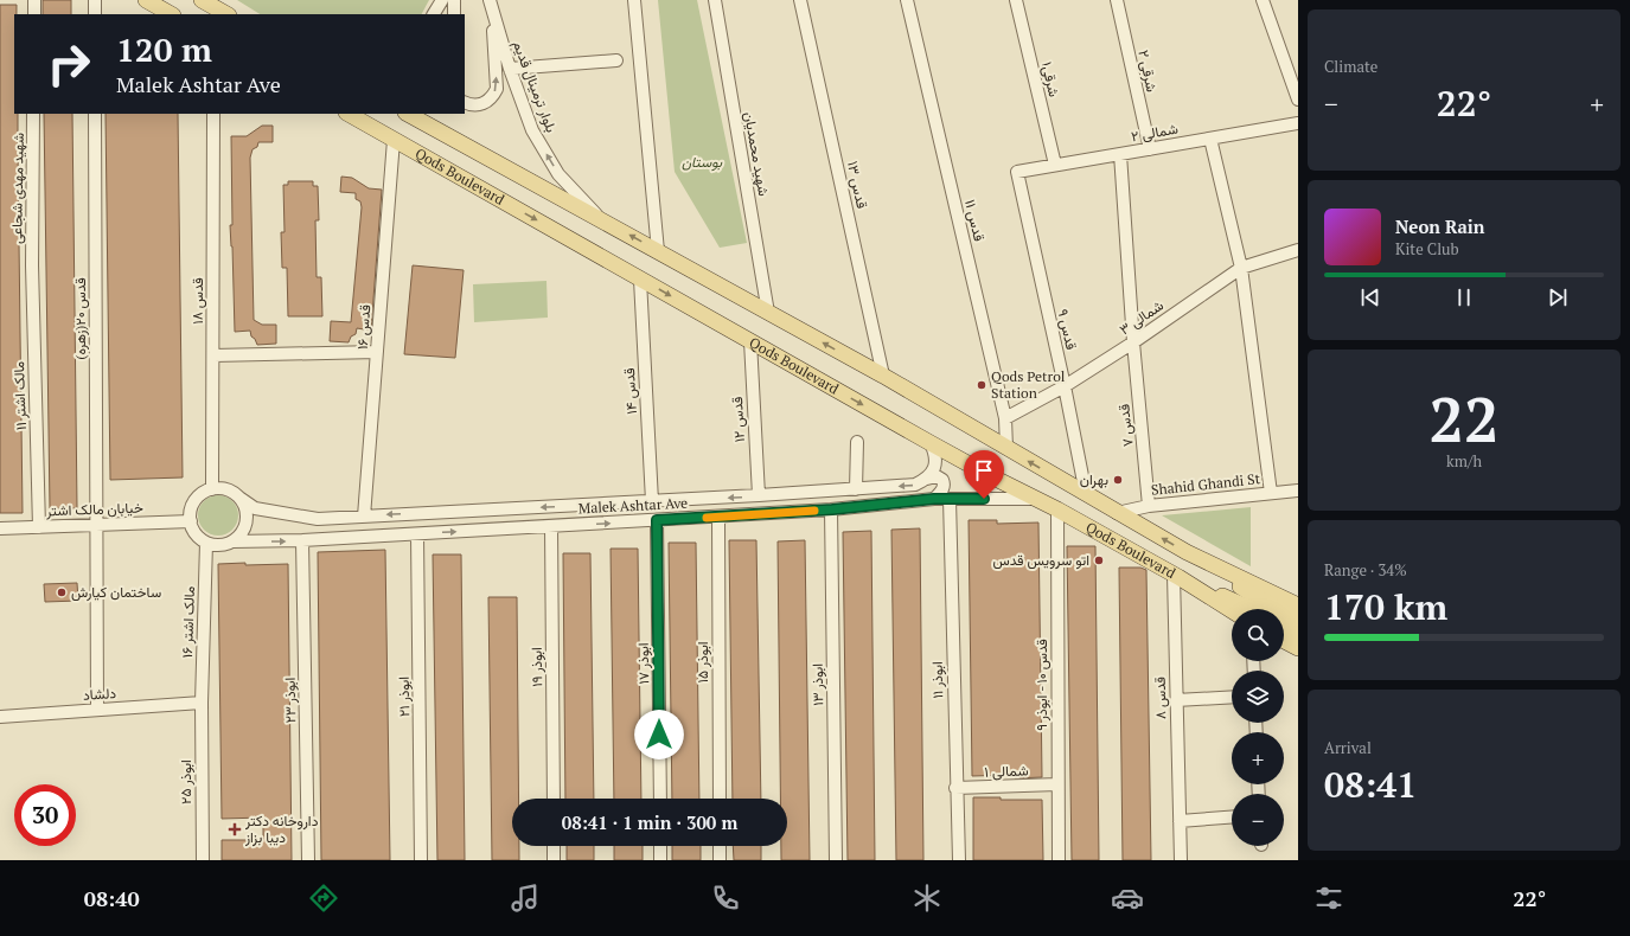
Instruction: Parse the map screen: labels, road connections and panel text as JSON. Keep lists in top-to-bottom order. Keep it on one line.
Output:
{"streets":{"main road":["Qods Boulevard"],"street":["شرقی ۲","شرقی۱","بلوار ترمینال قدیم","شمالی ۲","شهید محمدیان","قدس ۱۳","شهید مهدی شجاعی","قدس ۱۱","قدس ۱۸","شمالی ۳","قدس ۲۰(زهره)","قدس ۱۶","قدس ۹","قدس ۱۴","مالک اشتر ۱۱","قدس ۱۲","قدس ۷","Shahid Ghandi St","Malek Ashtar Ave","خیابان مالک اشتر","مالک اشتر ۱۶","ابوذر ۱۵","ابوذر ۱۷","ابوذر ۱۹","ابوذر ۱۱","ابوذر ۱۳","قدس ۱۰ - ابوذر ۹","دلشاد","ابوذر ۲۱","قدس ۸","ابوذر ۲۳","شمالی ۱","ابوذر ۲۵"]},"crossings":[["شرقی ۲","شمالی ۲"],["شرقی۱","شمالی ۲"],["بلوار ترمینال قدیم","Qods Boulevard"],["شمالی ۲","قدس ۹"],["شمالی ۲","قدس ۷"],["شهید محمدیان","Qods Boulevard"],["Qods Boulevard","قدس ۱۳"],["Qods Boulevard","قدس ۱۱"],["Qods Boulevard","قدس ۱۶"],["Qods Boulevard","قدس ۹"],["Qods Boulevard","قدس ۱۴"],["Qods Boulevard","قدس ۱۲"],["Qods Boulevard","Shahid Ghandi St"],["Qods Boulevard","Malek Ashtar Ave"],["Qods Boulevard","قدس ۱۰ - ابوذر ۹"],["Qods Boulevard","قدس ۸"],["شهید مهدی شجاعی","مالک اشتر ۱۱"],["قدس ۱۱","شمالی ۳"],["قدس ۱۸","Malek Ashtar Ave"],["قدس ۱۸","خیابان مالک اشتر"],["قدس ۱۸","مالک اشتر ۱۶"],["شمالی ۳","قدس ۹"],["شمالی ۳","قدس ۷"],["قدس ۲۰(زهره)","خیابان مالک اشتر"],["قدس ۲۰(زهره)","دلشاد"],["قدس ۱۶","Malek Ashtar Ave"],["قدس ۱۴","Malek Ashtar Ave"],["مالک اشتر ۱۱","خیابان مالک اشتر"],["قدس ۱۲","Malek Ashtar Ave"],["قدس ۷","Shahid Ghandi St"],["Malek Ashtar Ave","خیابان مالک اشتر"],["Malek Ashtar Ave","مالک اشتر ۱۶"],["Malek Ashtar Ave","ابوذر ۱۵"],["Malek Ashtar Ave","ابوذر ۱۷"],["Malek Ashtar Ave","ابوذر ۱۹"],["Malek Ashtar Ave","ابوذر ۱۱"],["Malek Ashtar Ave","ابوذر ۱۳"],["Malek Ashtar Ave","ابوذر ۲۱"],["Malek Ashtar Ave","ابوذر ۲۳"],["خیابان مالک اشتر","مالک اشتر ۱۶"],["مالک اشتر ۱۶","دلشاد"],["مالک اشتر ۱۶","ابوذر ۲۵"],["ابوذر ۱۱","شمالی ۱"],["قدس ۱۰ - ابوذر ۹","شمالی ۱"],["دلشاد","ابوذر ۲۵"]],"one_way":["بلوار ترمینال قدیم"],"parks":["بوستان"],"places":{"other":["Qods Petrol Station","بهران","اتو سرویس قدس","ساختمان کیارش"],"health":["داروخانه دکتر دیبا بزاز"]},"page":{"tile":["Climate",["22","km/h"],["Range · 34%","170 km"],["Arrival","08:41"]],"turn":["120 m","Malek Ashtar Ave"],"heat":["−","22°","+"],"song":["Neon Rain","Kite Club"],"map_buttons":["+","−"],"limit":"30","trip":"08:41 · 1 min · 300 m","tabs":["08:40","22°"]}}
